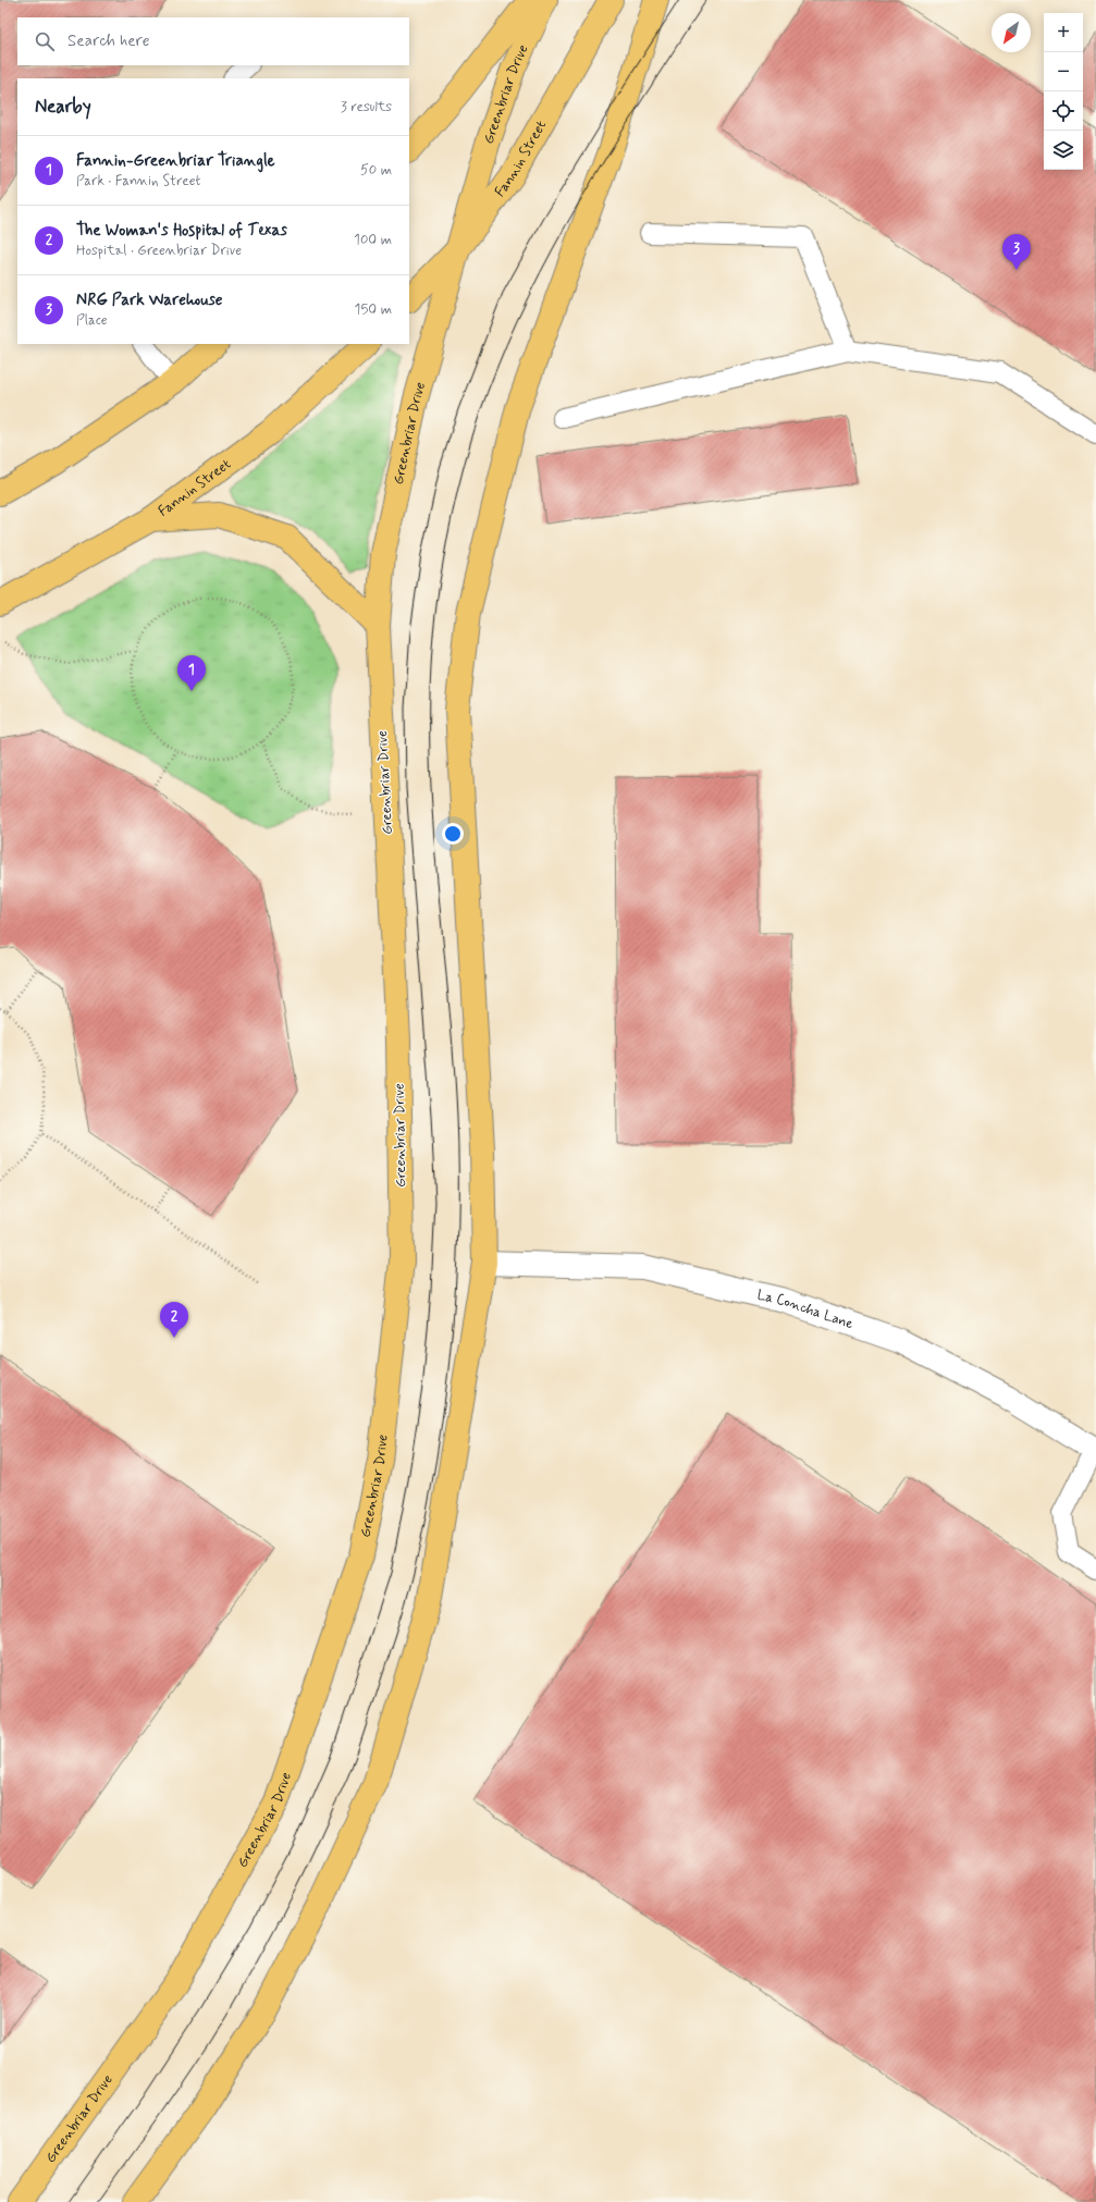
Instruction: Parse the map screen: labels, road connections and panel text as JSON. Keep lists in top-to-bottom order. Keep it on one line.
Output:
{"streets":{"main road":["Greenbriar Drive","Fannin Street"],"street":["La Concha Lane"]},"crossings":[["Greenbriar Drive","Fannin Street"]],"north":"bottom left","page":{"map_buttons":["+","−"],"search":"Search here","heading":["Nearby","3 results"],"list":[{"mark":"1","name":"Fannin-Greenbriar Triangle","note":"Park · Fannin Street","value":"50 m"},{"mark":"2","name":"The Woman's Hospital of Texas","note":"Hospital · Greenbriar Drive","value":"100 m"},{"mark":"3","name":"NRG Park Warehouse","note":"Place","value":"150 m"}],"pins":["3","1","2"]}}
